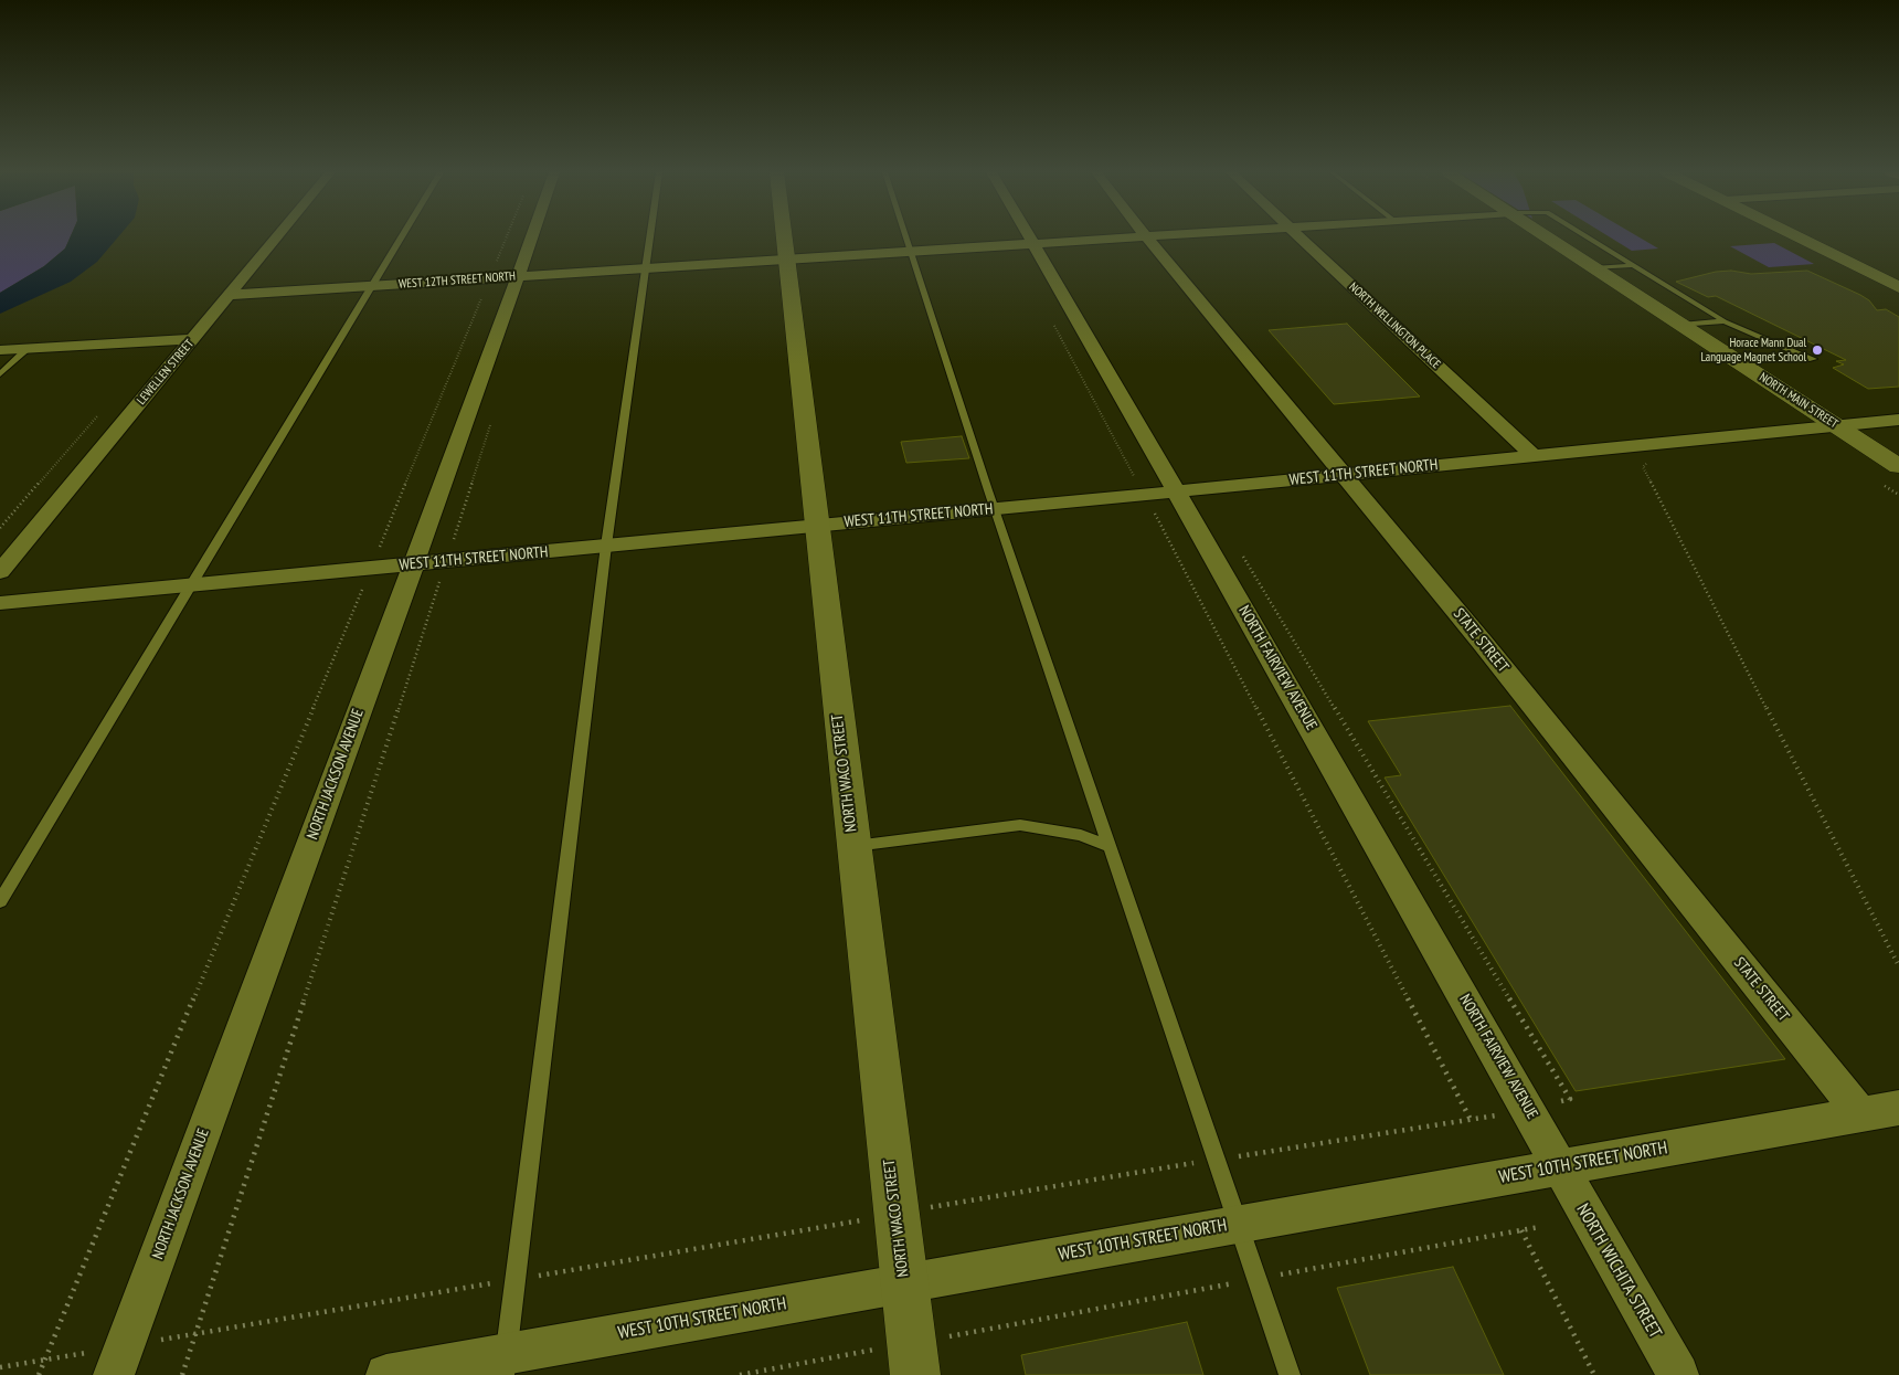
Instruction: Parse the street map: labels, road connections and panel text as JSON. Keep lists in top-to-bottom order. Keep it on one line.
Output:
{"streets":{"street":["WEST 12TH STREET NORTH","NORTH WELLINGTON PLACE","LEWELLEN STREET","NORTH MAIN STREET","WEST 11TH STREET NORTH","STATE STREET","NORTH FAIRVIEW AVENUE","NORTH WACO STREET","NORTH JACKSON AVENUE","WEST 10TH STREET NORTH","NORTH WICHITA STREET"]},"crossings":[["WEST 12TH STREET NORTH","LEWELLEN STREET"],["WEST 12TH STREET NORTH","NORTH FAIRVIEW AVENUE"],["WEST 12TH STREET NORTH","NORTH WACO STREET"],["WEST 12TH STREET NORTH","NORTH JACKSON AVENUE"],["NORTH WELLINGTON PLACE","WEST 11TH STREET NORTH"],["NORTH MAIN STREET","WEST 11TH STREET NORTH"],["WEST 11TH STREET NORTH","STATE STREET"],["WEST 11TH STREET NORTH","NORTH FAIRVIEW AVENUE"],["WEST 11TH STREET NORTH","NORTH WACO STREET"],["WEST 11TH STREET NORTH","NORTH JACKSON AVENUE"],["STATE STREET","WEST 10TH STREET NORTH"],["NORTH FAIRVIEW AVENUE","WEST 10TH STREET NORTH"],["NORTH FAIRVIEW AVENUE","NORTH WICHITA STREET"],["NORTH WACO STREET","WEST 10TH STREET NORTH"],["WEST 10TH STREET NORTH","NORTH WICHITA STREET"]],"places":["Horace Mann Dual Language Magnet School"]}
